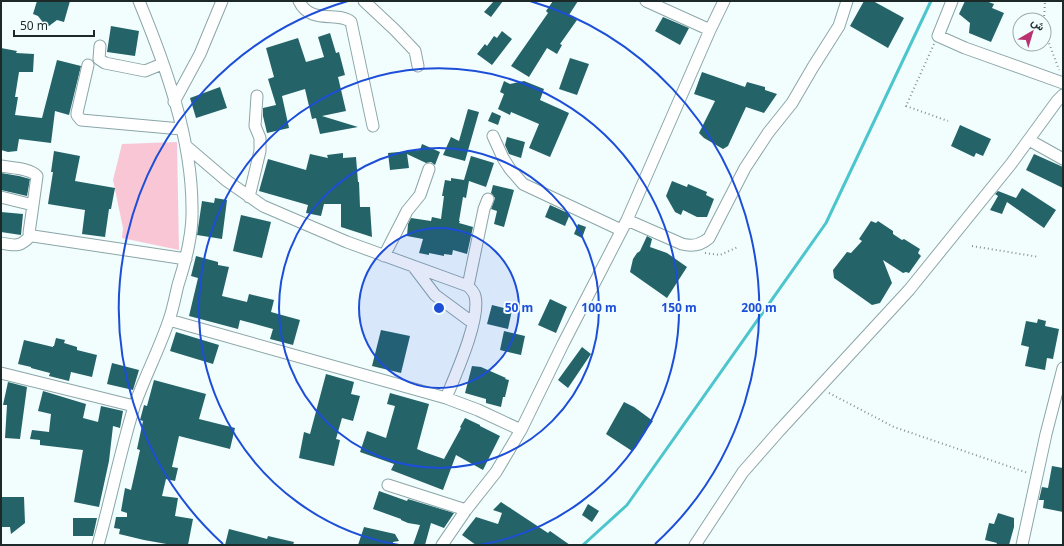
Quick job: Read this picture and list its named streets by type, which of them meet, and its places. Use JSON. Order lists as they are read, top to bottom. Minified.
{"scale_bar":"50 m","north":"top right","rings":["50 m","100 m","150 m","200 m"]}
